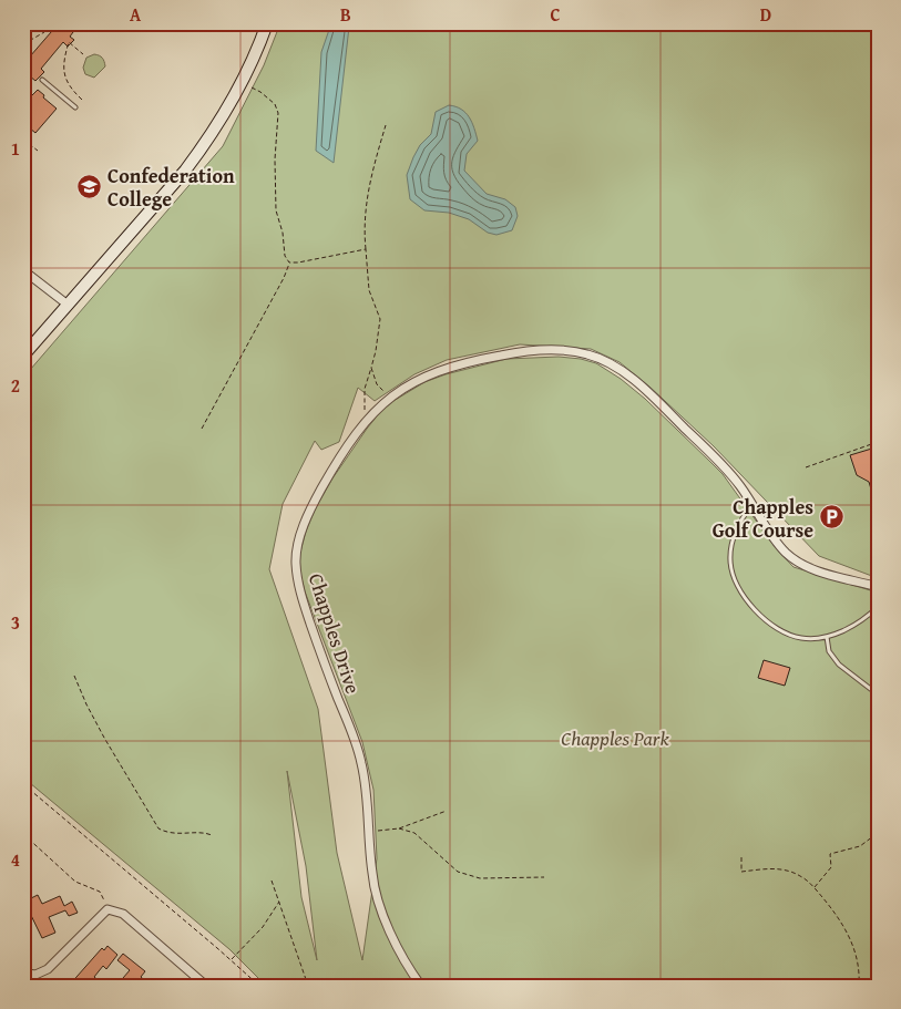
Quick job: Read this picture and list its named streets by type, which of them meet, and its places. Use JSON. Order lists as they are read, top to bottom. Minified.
{"streets":{"street":["Chapples Drive"]},"parks":["Chapples Park"],"places":{"school or university":["Confederation College"],"parking":["Chapples Golf Course"]},"grid":{"columns":["A","B","C","D"],"rows":["1","2","3","4"]}}
